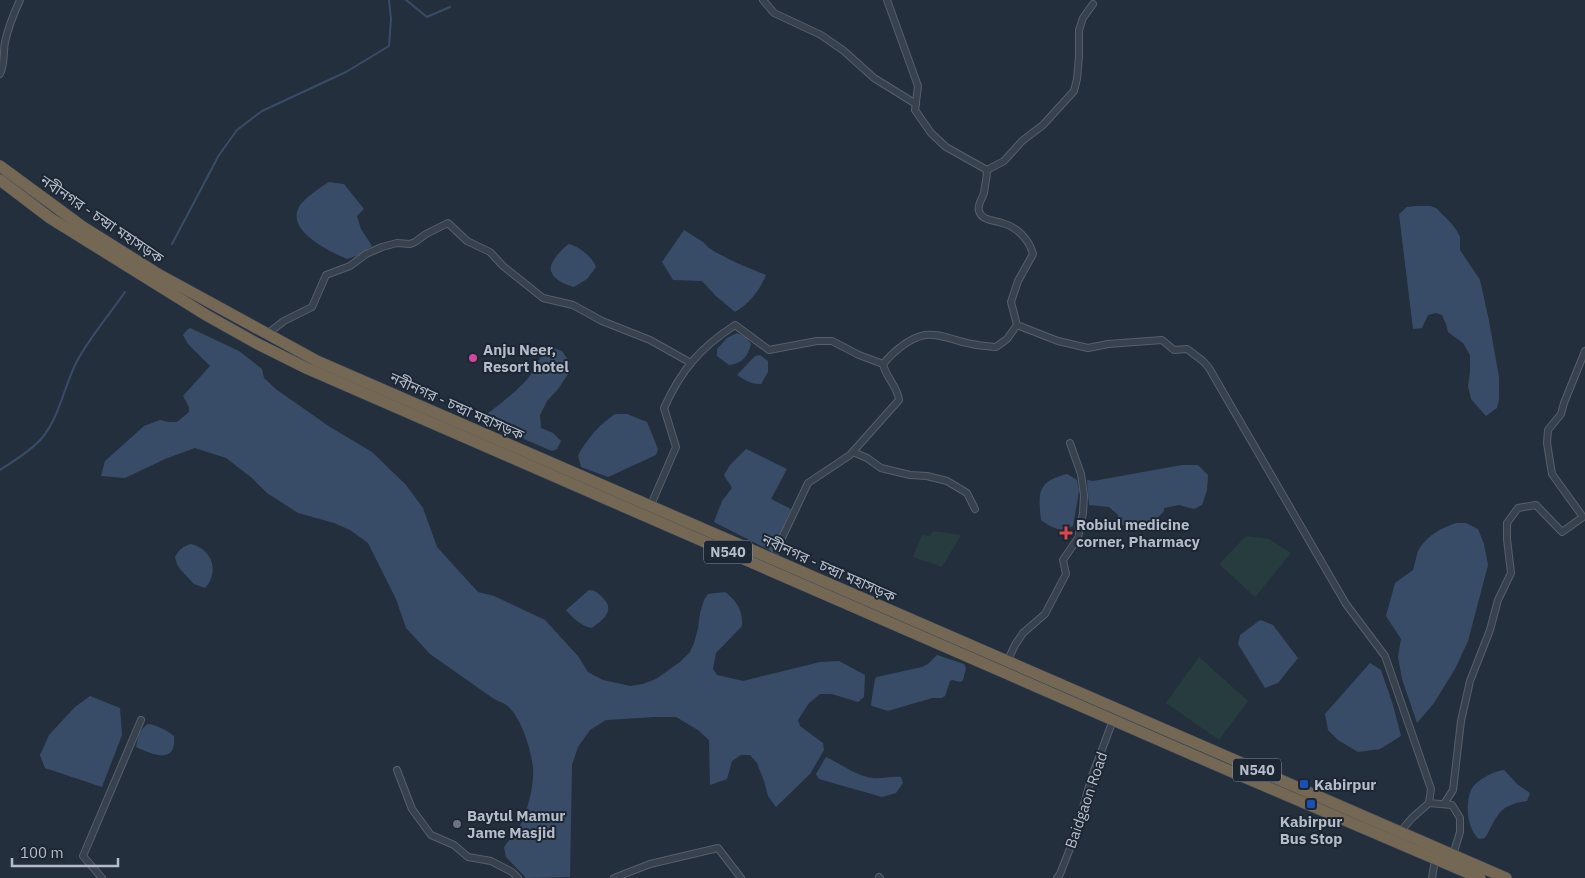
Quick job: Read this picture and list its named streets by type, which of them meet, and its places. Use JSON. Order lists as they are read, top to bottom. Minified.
{"streets":{"highway":["নবীনগর - চন্দ্রা মহাসড়ক","N540"],"street":["Baidgaon Road"]},"crossings":[["নবীনগর - চন্দ্রা মহাসড়ক","Baidgaon Road"]],"places":{"other":["Anju Neer, Resort hotel","Baytul Mamur Jame Masjid"],"health":["Robiul medicine corner, Pharmacy"],"transit":["Kabirpur","Kabirpur Bus Stop"]},"scale_bar":"100 m"}
